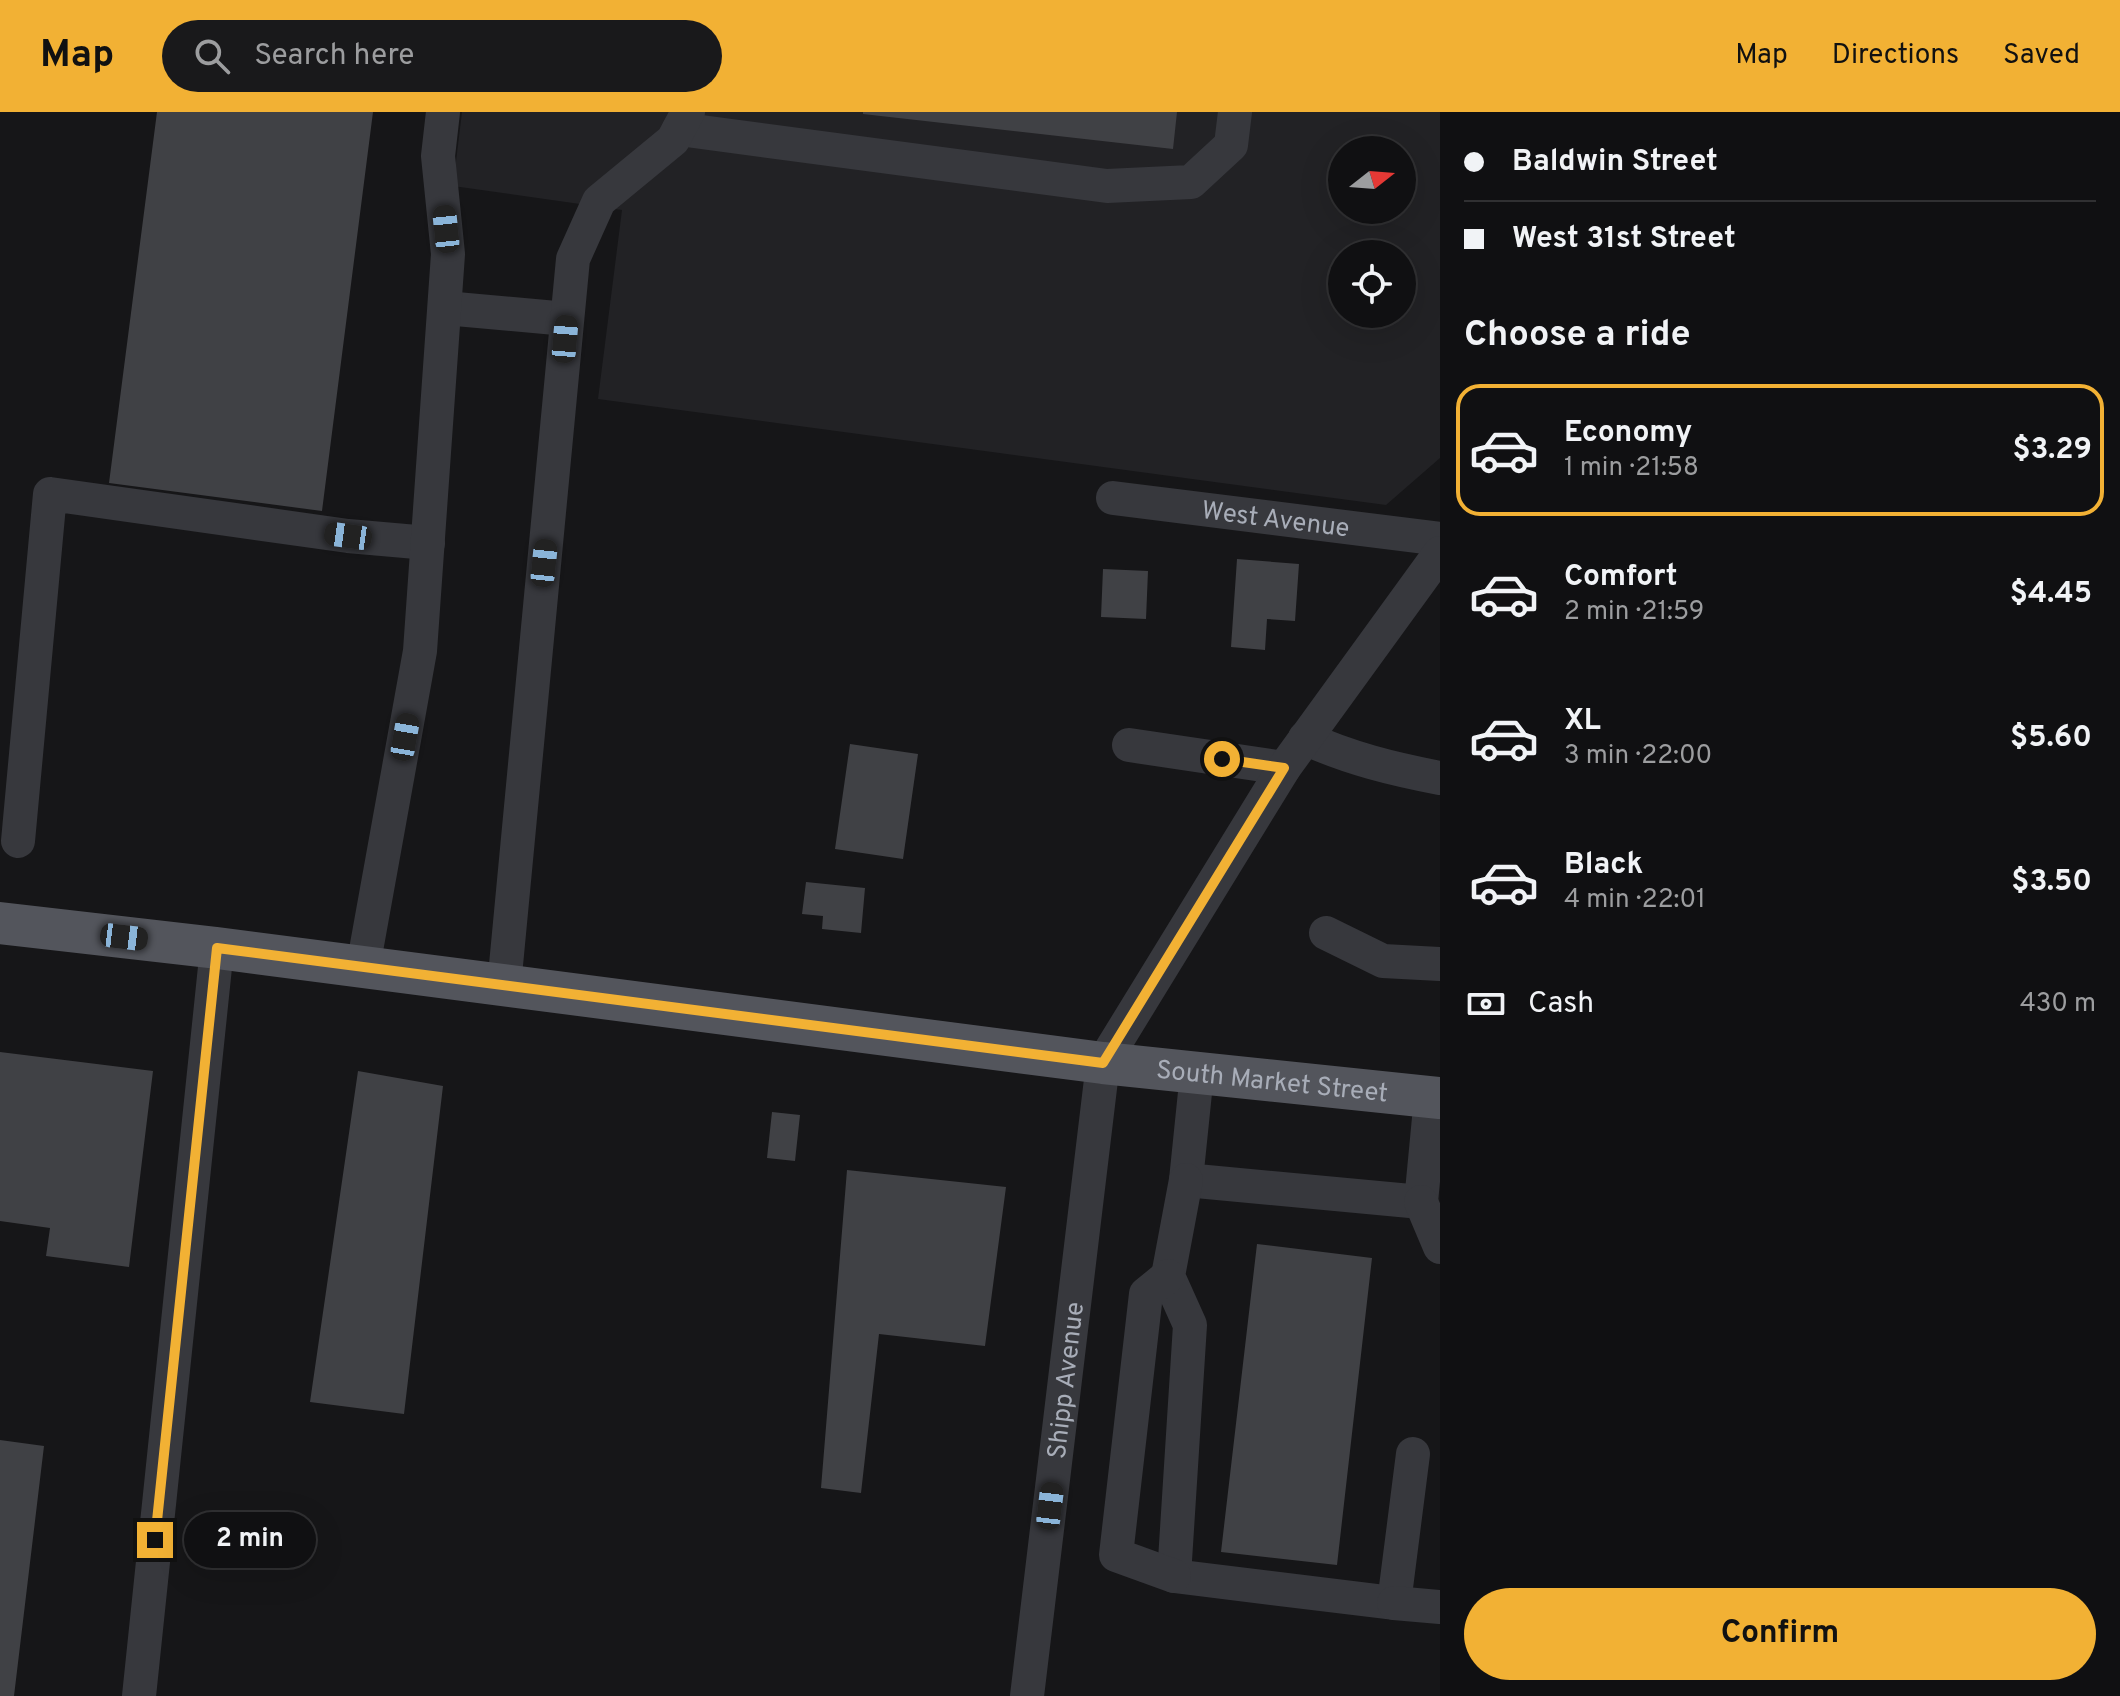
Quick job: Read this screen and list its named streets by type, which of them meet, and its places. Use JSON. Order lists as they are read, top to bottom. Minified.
{"streets":{"main road":["South Market Street"],"street":["West Avenue","Shipp Avenue"]},"crossings":[["South Market Street","Shipp Avenue"]],"north":"right","page":{"header":"Map","search":"Search here","nav":["Map","Directions","Saved"],"banner":["Baldwin Street","West 31st Street"],"heading":"Choose a ride","list":[{"name":"Economy","note":"1 min · 21:58","value":"$3.29"},{"name":"Comfort","note":"2 min · 21:59","value":"$4.45"},{"name":"XL","note":"3 min · 22:00","value":"$5.60"},{"name":"Black","note":"4 min · 22:01","value":"$3.50"}],"pay":["Cash","430 m"],"bubble":"2 min","buttons":"Confirm"}}
